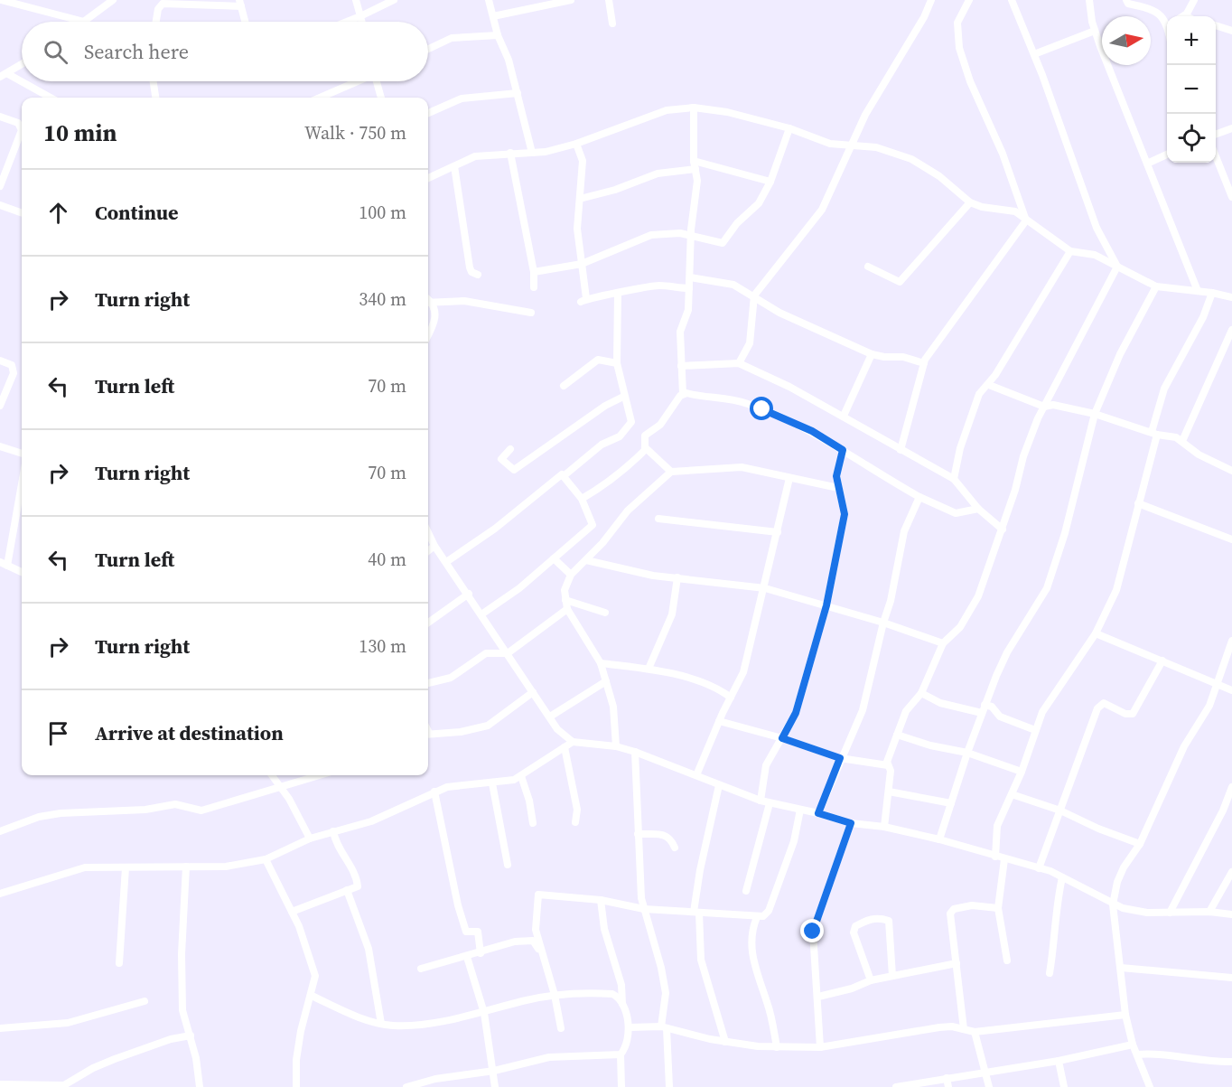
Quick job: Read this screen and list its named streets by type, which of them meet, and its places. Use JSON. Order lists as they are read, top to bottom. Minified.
{"north":"right","page":{"map_buttons":["+","−"],"search":"Search here","heading":["10 min","Walk · 750 m"],"list":[["Continue","100 m"],["Turn right","340 m"],["Turn left","70 m"],["Turn right","70 m"],["Turn left","40 m"],["Turn right","130 m"],"Arrive at destination"]}}
